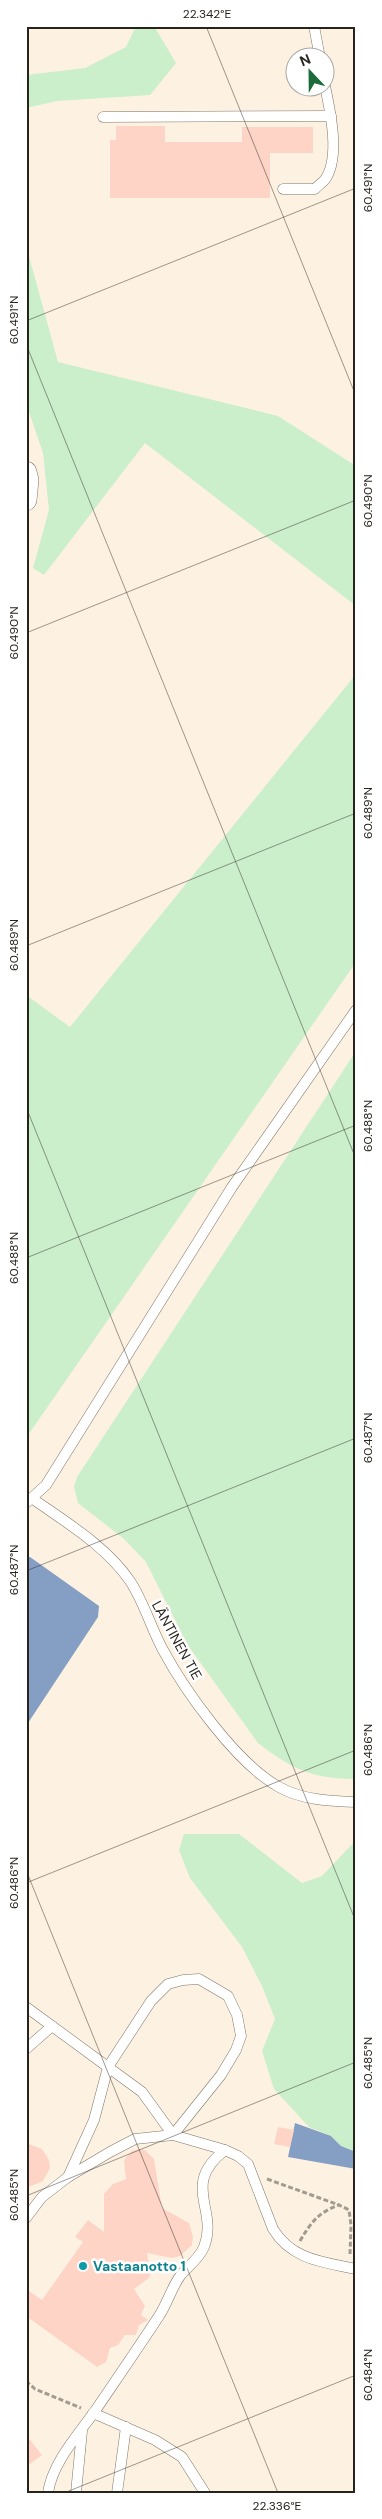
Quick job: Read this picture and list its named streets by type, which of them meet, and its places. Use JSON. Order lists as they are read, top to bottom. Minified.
{"streets":{"lane":["LÄNTINEN TIE"]},"places":["Vastaanotto 1"],"north":"top","coordinates":["22.342°E","60.491°N","60.490°N","60.489°N","60.488°N","60.487°N","60.486°N","60.485°N","60.484°N","22.336°E"]}
